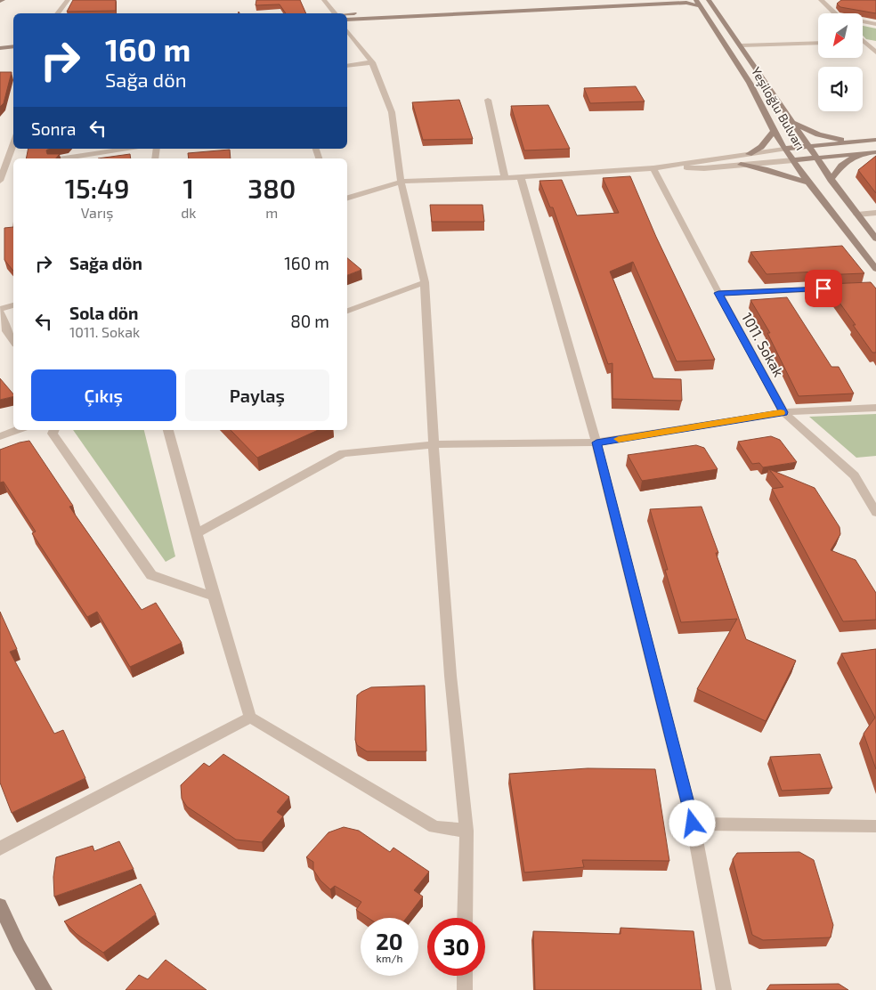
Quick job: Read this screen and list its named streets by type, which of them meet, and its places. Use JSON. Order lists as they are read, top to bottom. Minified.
{"streets":{"main road":["Yeşiloğlu Bulvarı"],"street":["1011. Sokak"]},"north":"bottom left","page":{"turn":["160 m","Sağa dön"],"then":"Sonra","eta":["15:49","Varış","1","dk","380","m"],"list":[{"name":"Sağa dön","value":"160 m"},{"name":"Sola dön","note":"1011. Sokak","value":"80 m"}],"buttons":["Çıkış","Paylaş"],"speed":"20 km/h","limit":"30"}}
